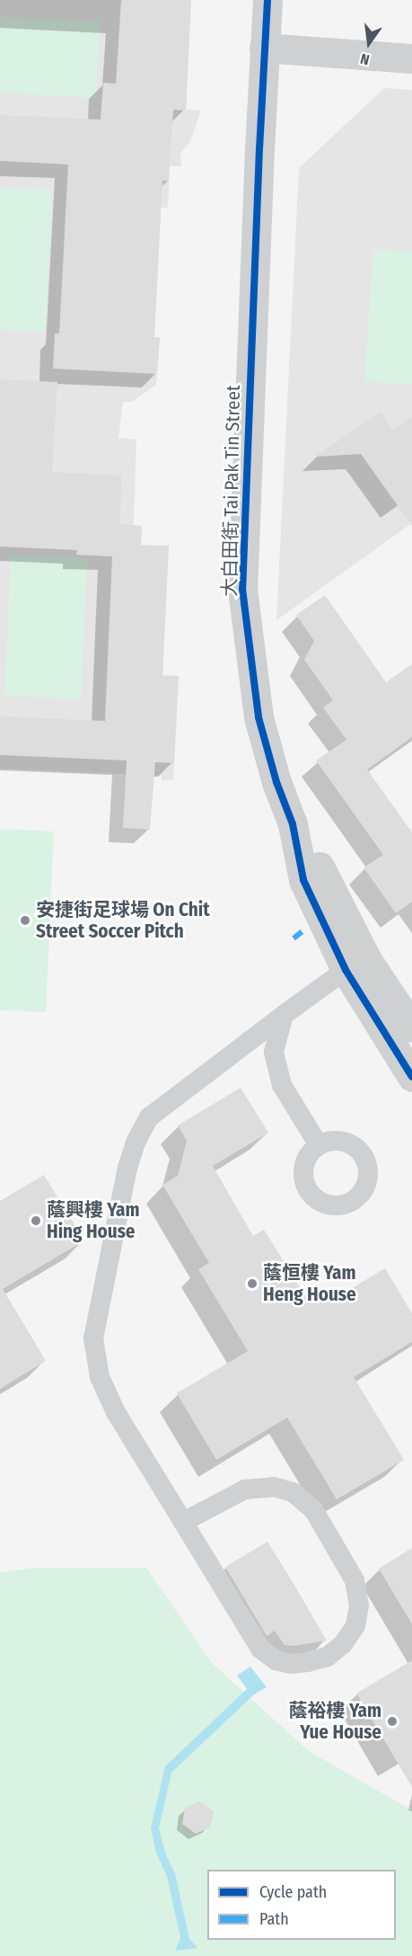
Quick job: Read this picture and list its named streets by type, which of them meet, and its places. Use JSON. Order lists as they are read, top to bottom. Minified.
{"streets":{"street":["大白田街 Tai Pak Tin Street"]},"places":["安捷街足球場 On Chit Street Soccer Pitch","蔭興樓 Yam Hing House","蔭恒樓 Yam Heng House","蔭裕樓 Yam Yue House"],"legend":["Cycle path","Path"],"north":"bottom"}
